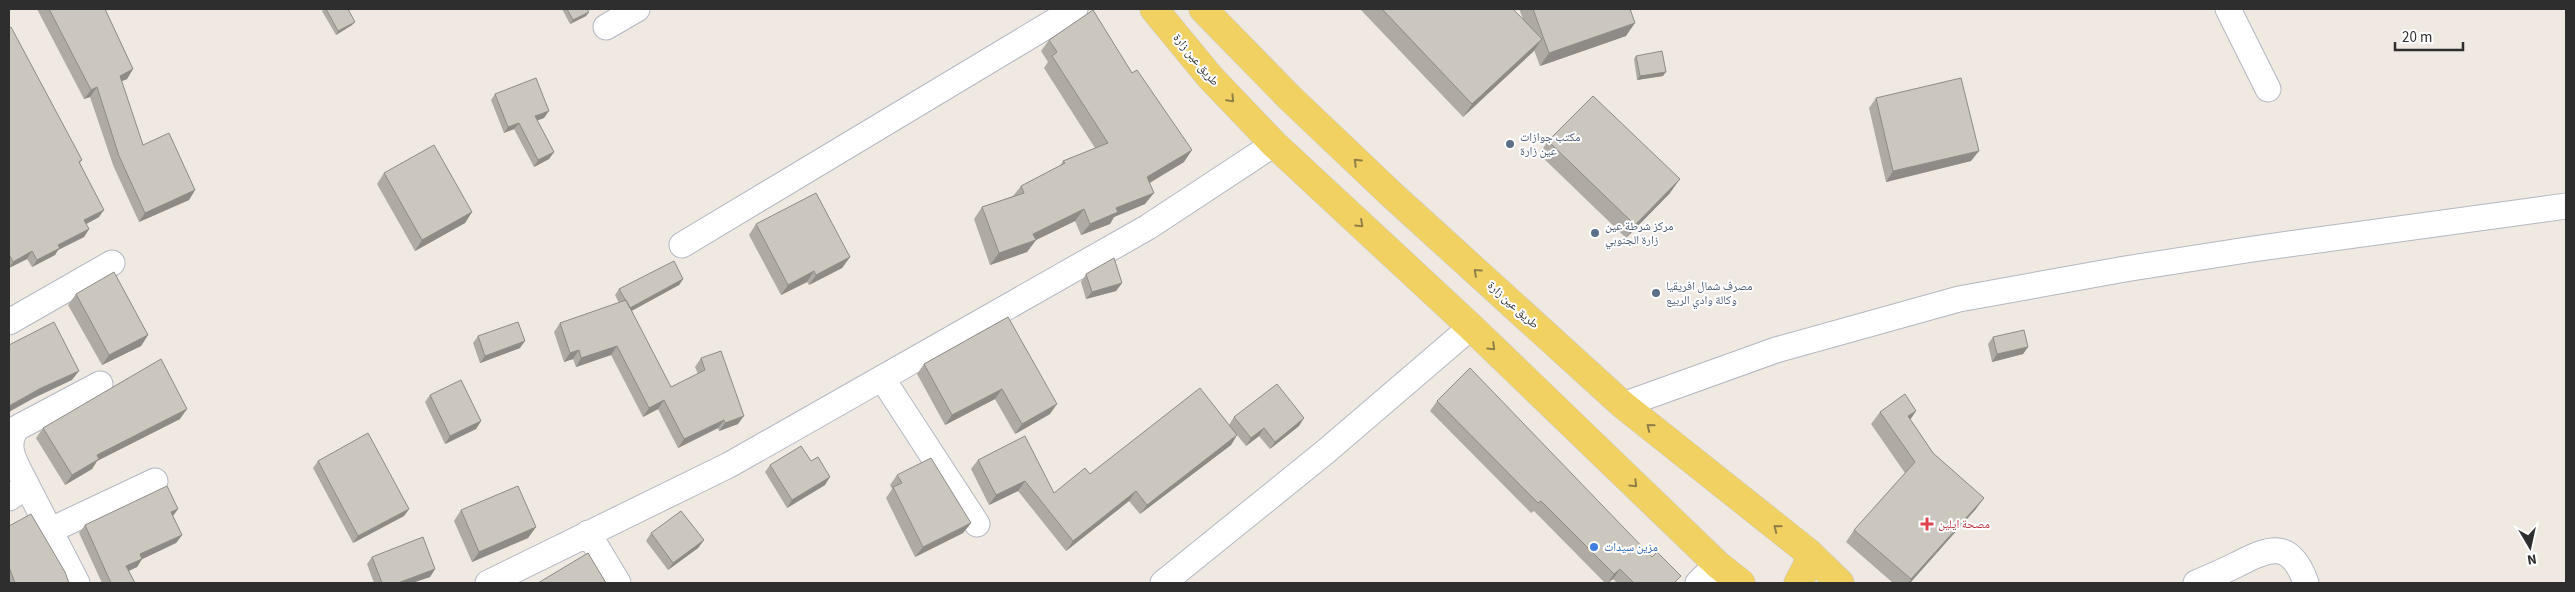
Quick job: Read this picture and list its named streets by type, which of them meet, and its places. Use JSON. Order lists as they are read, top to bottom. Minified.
{"streets":{"main road":["طريق عين زارة"]},"places":{"other":["مكتب جوازات عين زارة","مركز شرطة عين زارة الجنوبي","مصرف شمال افريقيا وكالة وادي الربيع","مزين سيدات"],"health":["مصحة ايلين"]},"scale_bar":"20 m","north":"bottom"}
